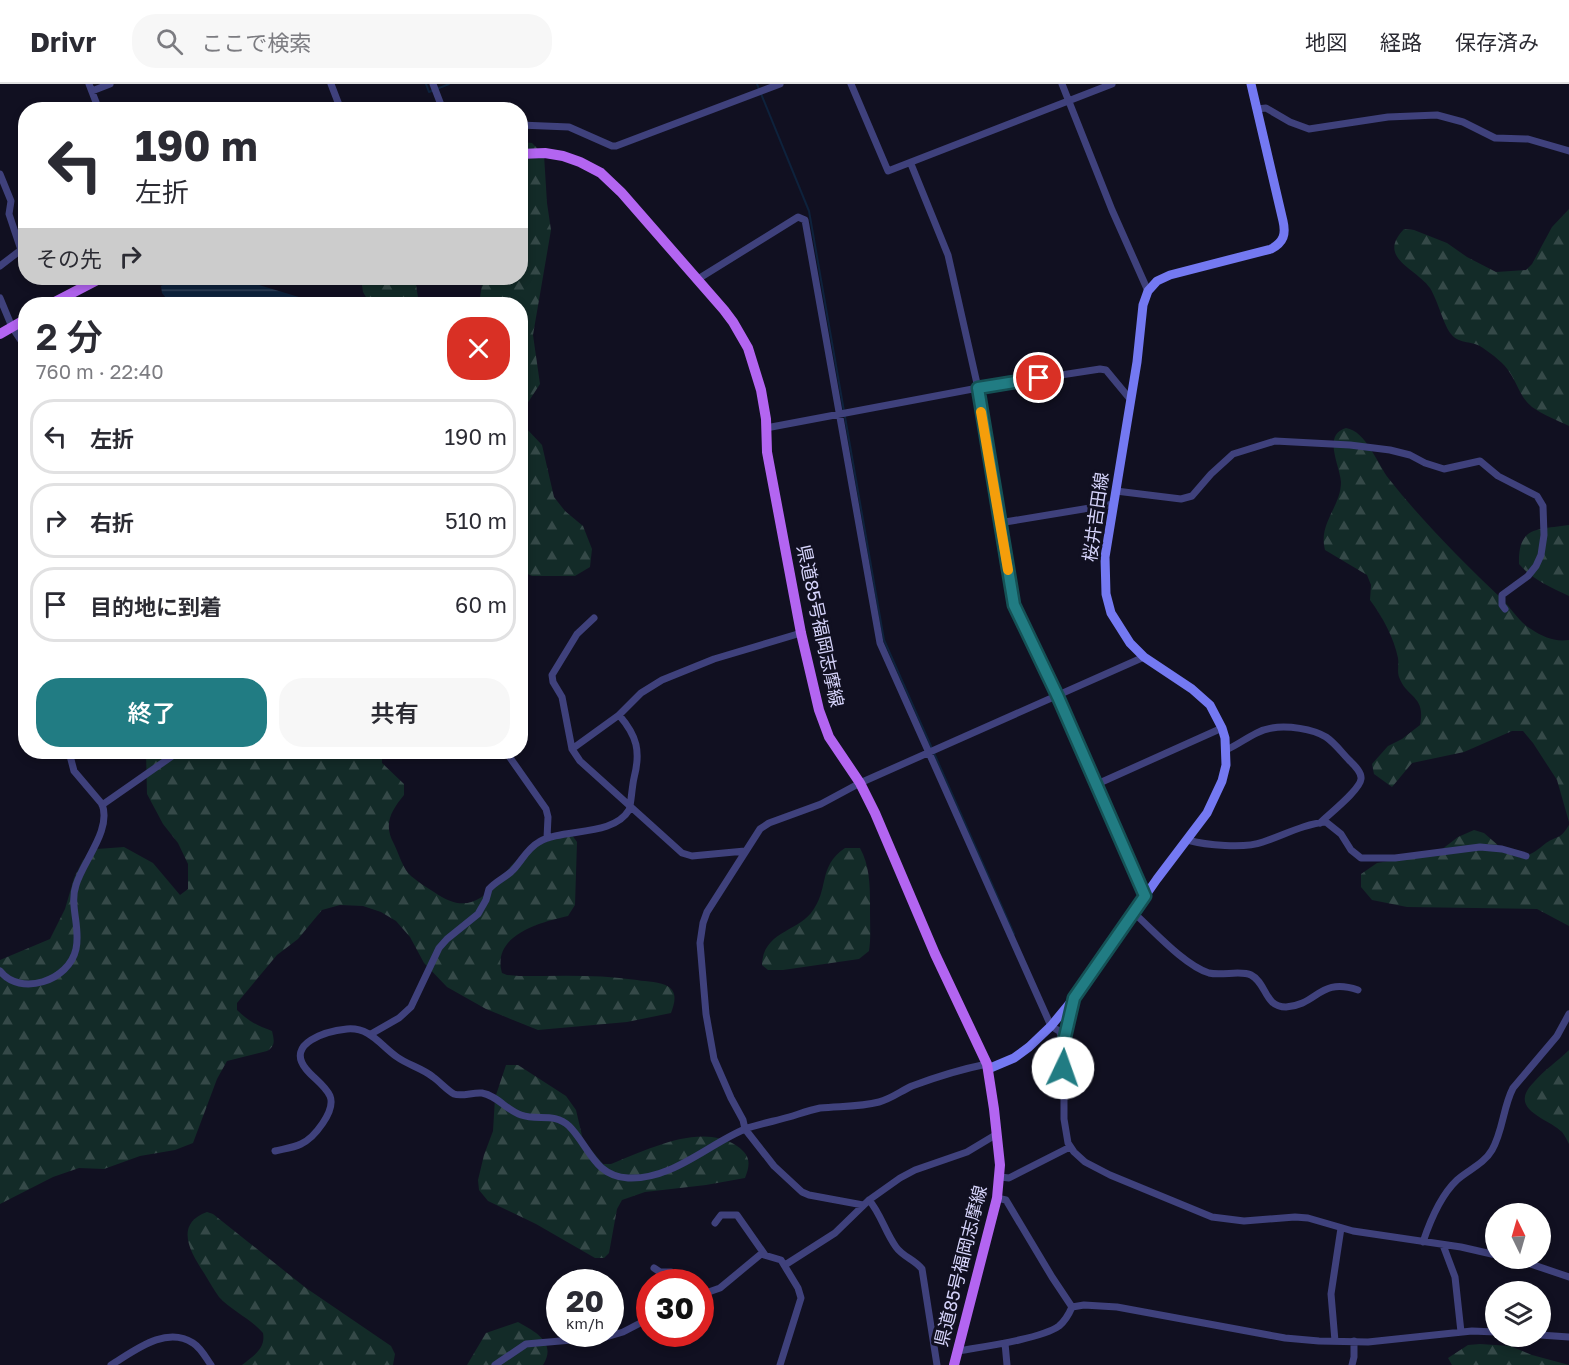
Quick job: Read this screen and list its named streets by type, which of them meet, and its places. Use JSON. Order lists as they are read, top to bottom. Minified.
{"streets":{"main road":["桜井吉田線","県道85号福岡志摩線"]},"crossings":[["桜井吉田線","県道85号福岡志摩線"]],"north":"top","page":{"header":"Drivr","search":"ここで検索","nav":["地図","経路","保存済み"],"turn":["190 m","左折"],"then":"その先","heading":["2 分","760 m · 22:40"],"list":[{"name":"左折","value":"190 m"},{"name":"右折","value":"510 m"},{"name":"目的地に到着","value":"60 m"}],"buttons":["終了","共有"],"speed":"20 km/h","limit":"30"}}
